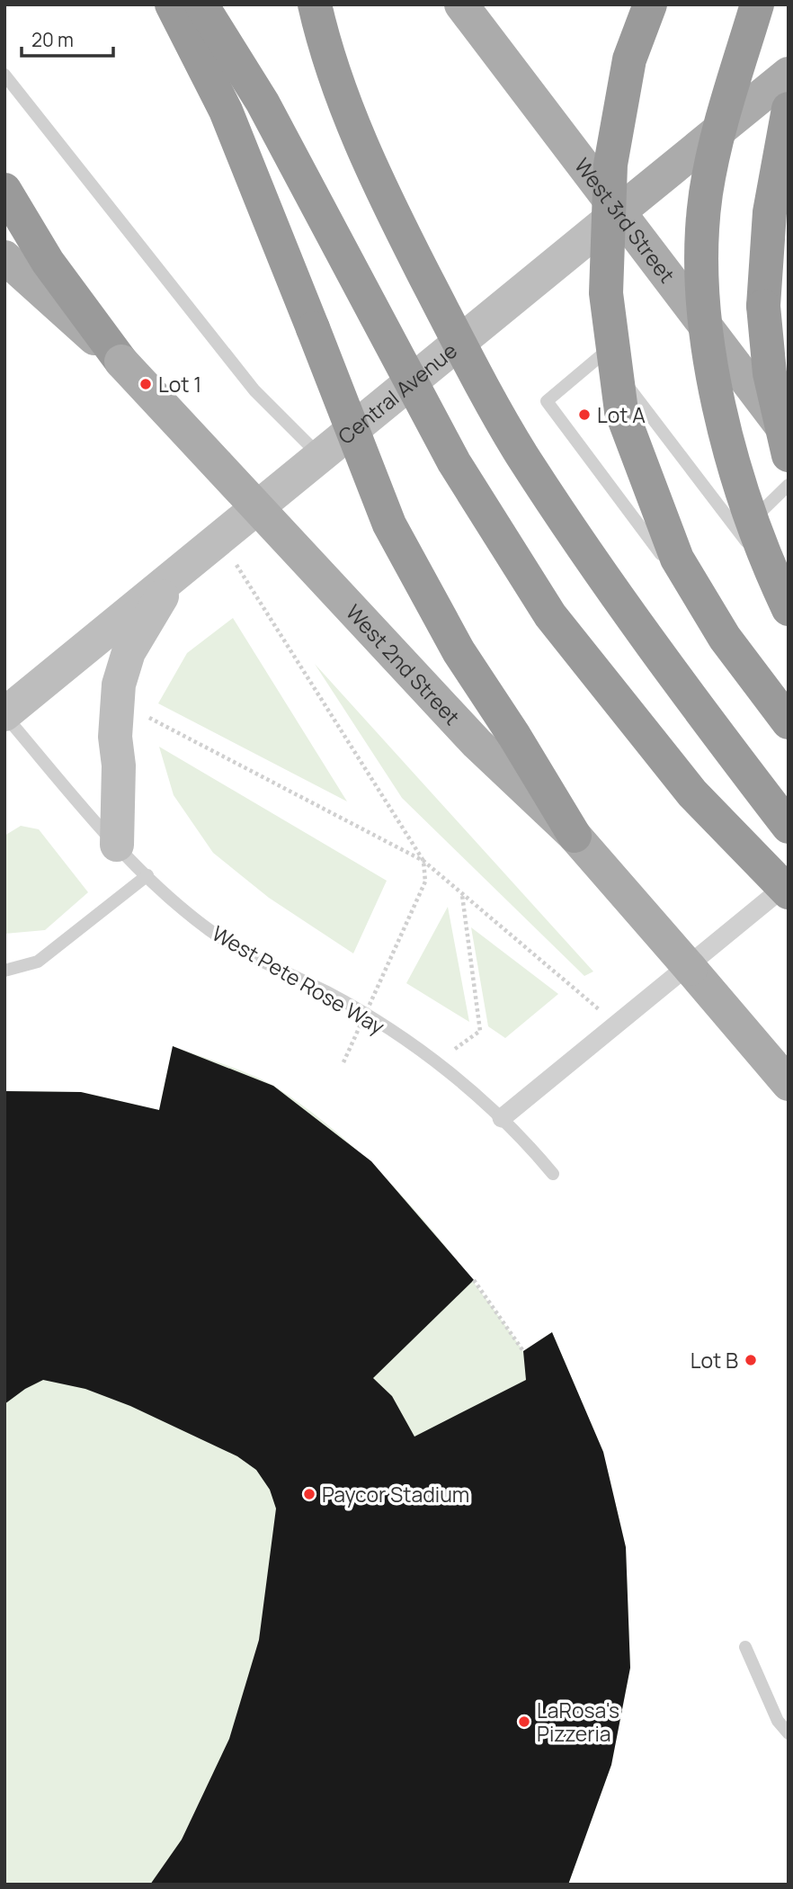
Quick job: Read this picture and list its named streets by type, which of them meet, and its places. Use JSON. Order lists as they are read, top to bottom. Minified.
{"streets":{"main road":["West 3rd Street","Central Avenue","West 2nd Street"],"lane":["West Pete Rose Way"]},"crossings":[["West 3rd Street","Central Avenue"],["Central Avenue","West Pete Rose Way"]],"places":["Lot 1","Lot A","Lot B","Paycor Stadium","LaRosa's Pizzeria"],"scale_bar":"20 m"}
